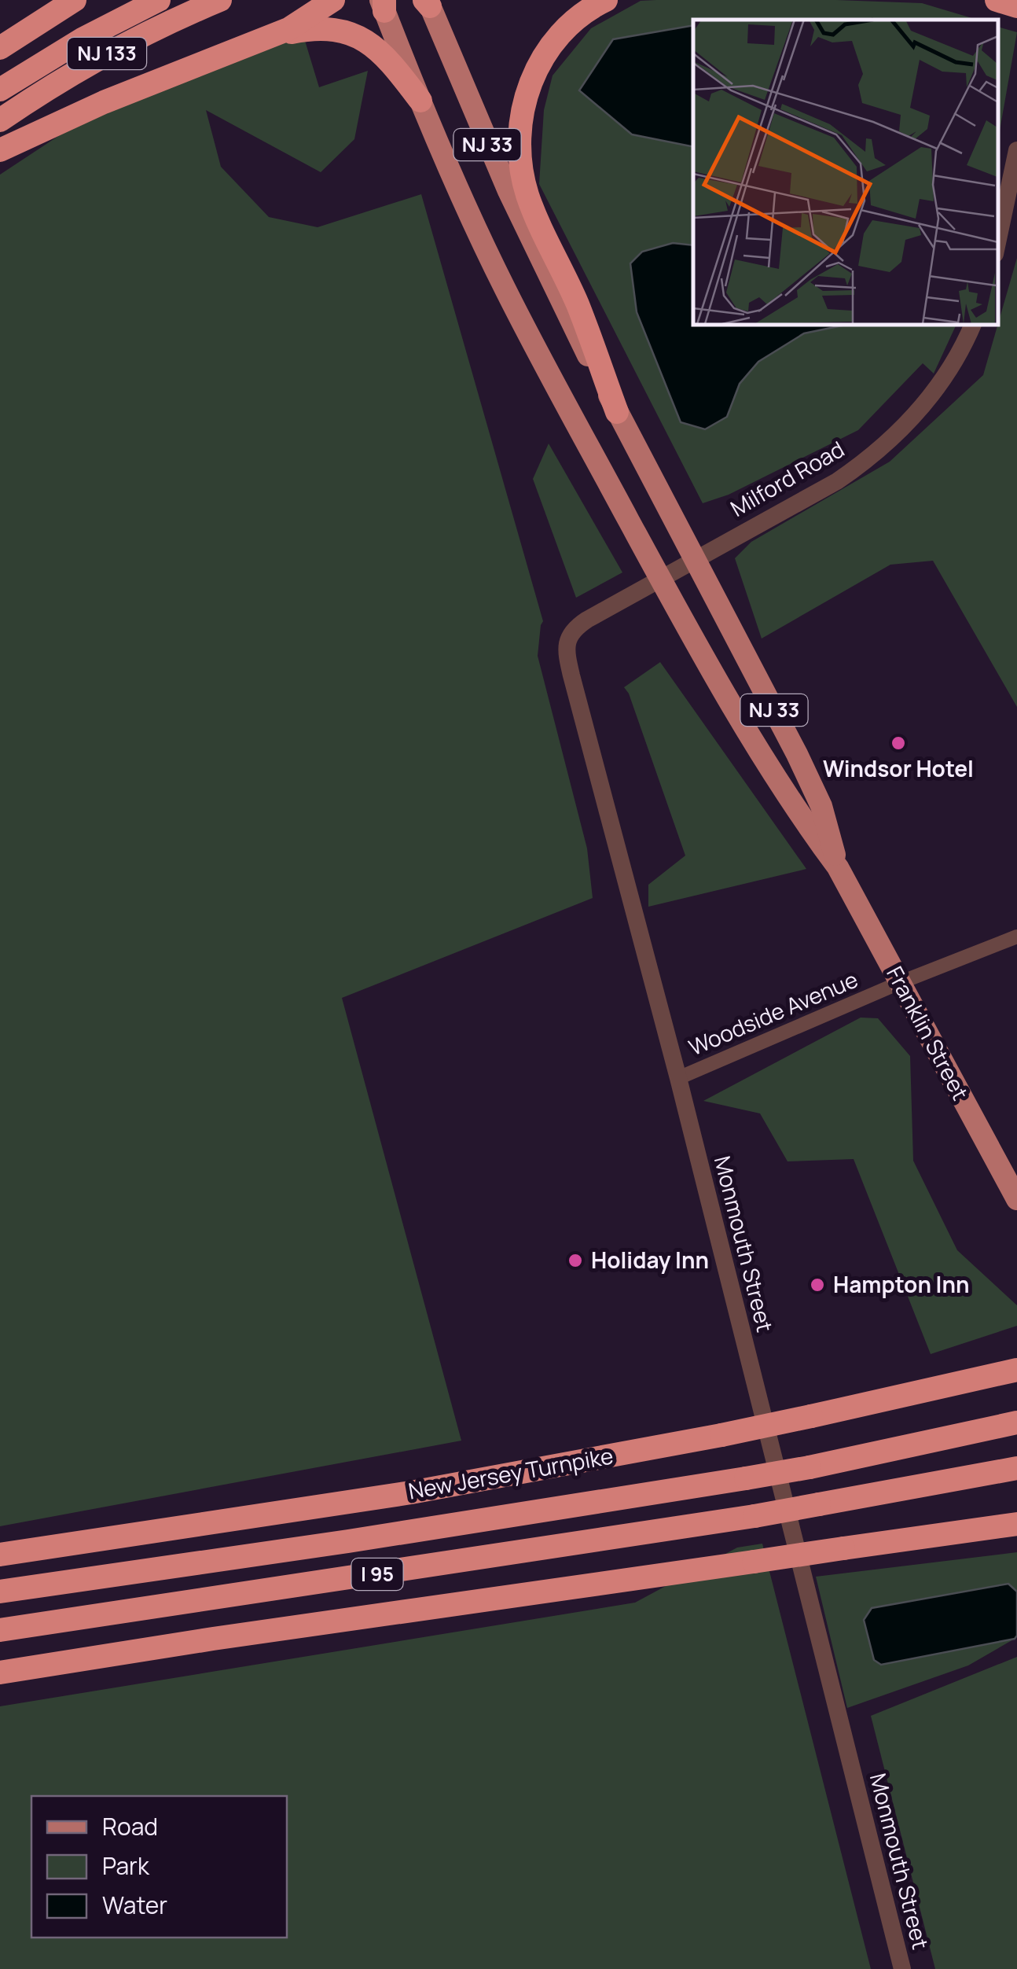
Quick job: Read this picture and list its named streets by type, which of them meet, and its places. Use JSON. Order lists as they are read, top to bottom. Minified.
{"streets":{"highway":["NJ 133","New Jersey Turnpike","I 95"],"main road":["NJ 33","Franklin Street"],"street":["Milford Road","Woodside Avenue","Monmouth Street"]},"crossings":[["NJ 33","Milford Road"],["NJ 33","Franklin Street"],["NJ 33","Monmouth Street"],["Milford Road","Monmouth Street"],["Woodside Avenue","Franklin Street"],["Woodside Avenue","Monmouth Street"]],"places":["Windsor Hotel","Holiday Inn","Hampton Inn"],"legend":["Road","Park","Water"]}
